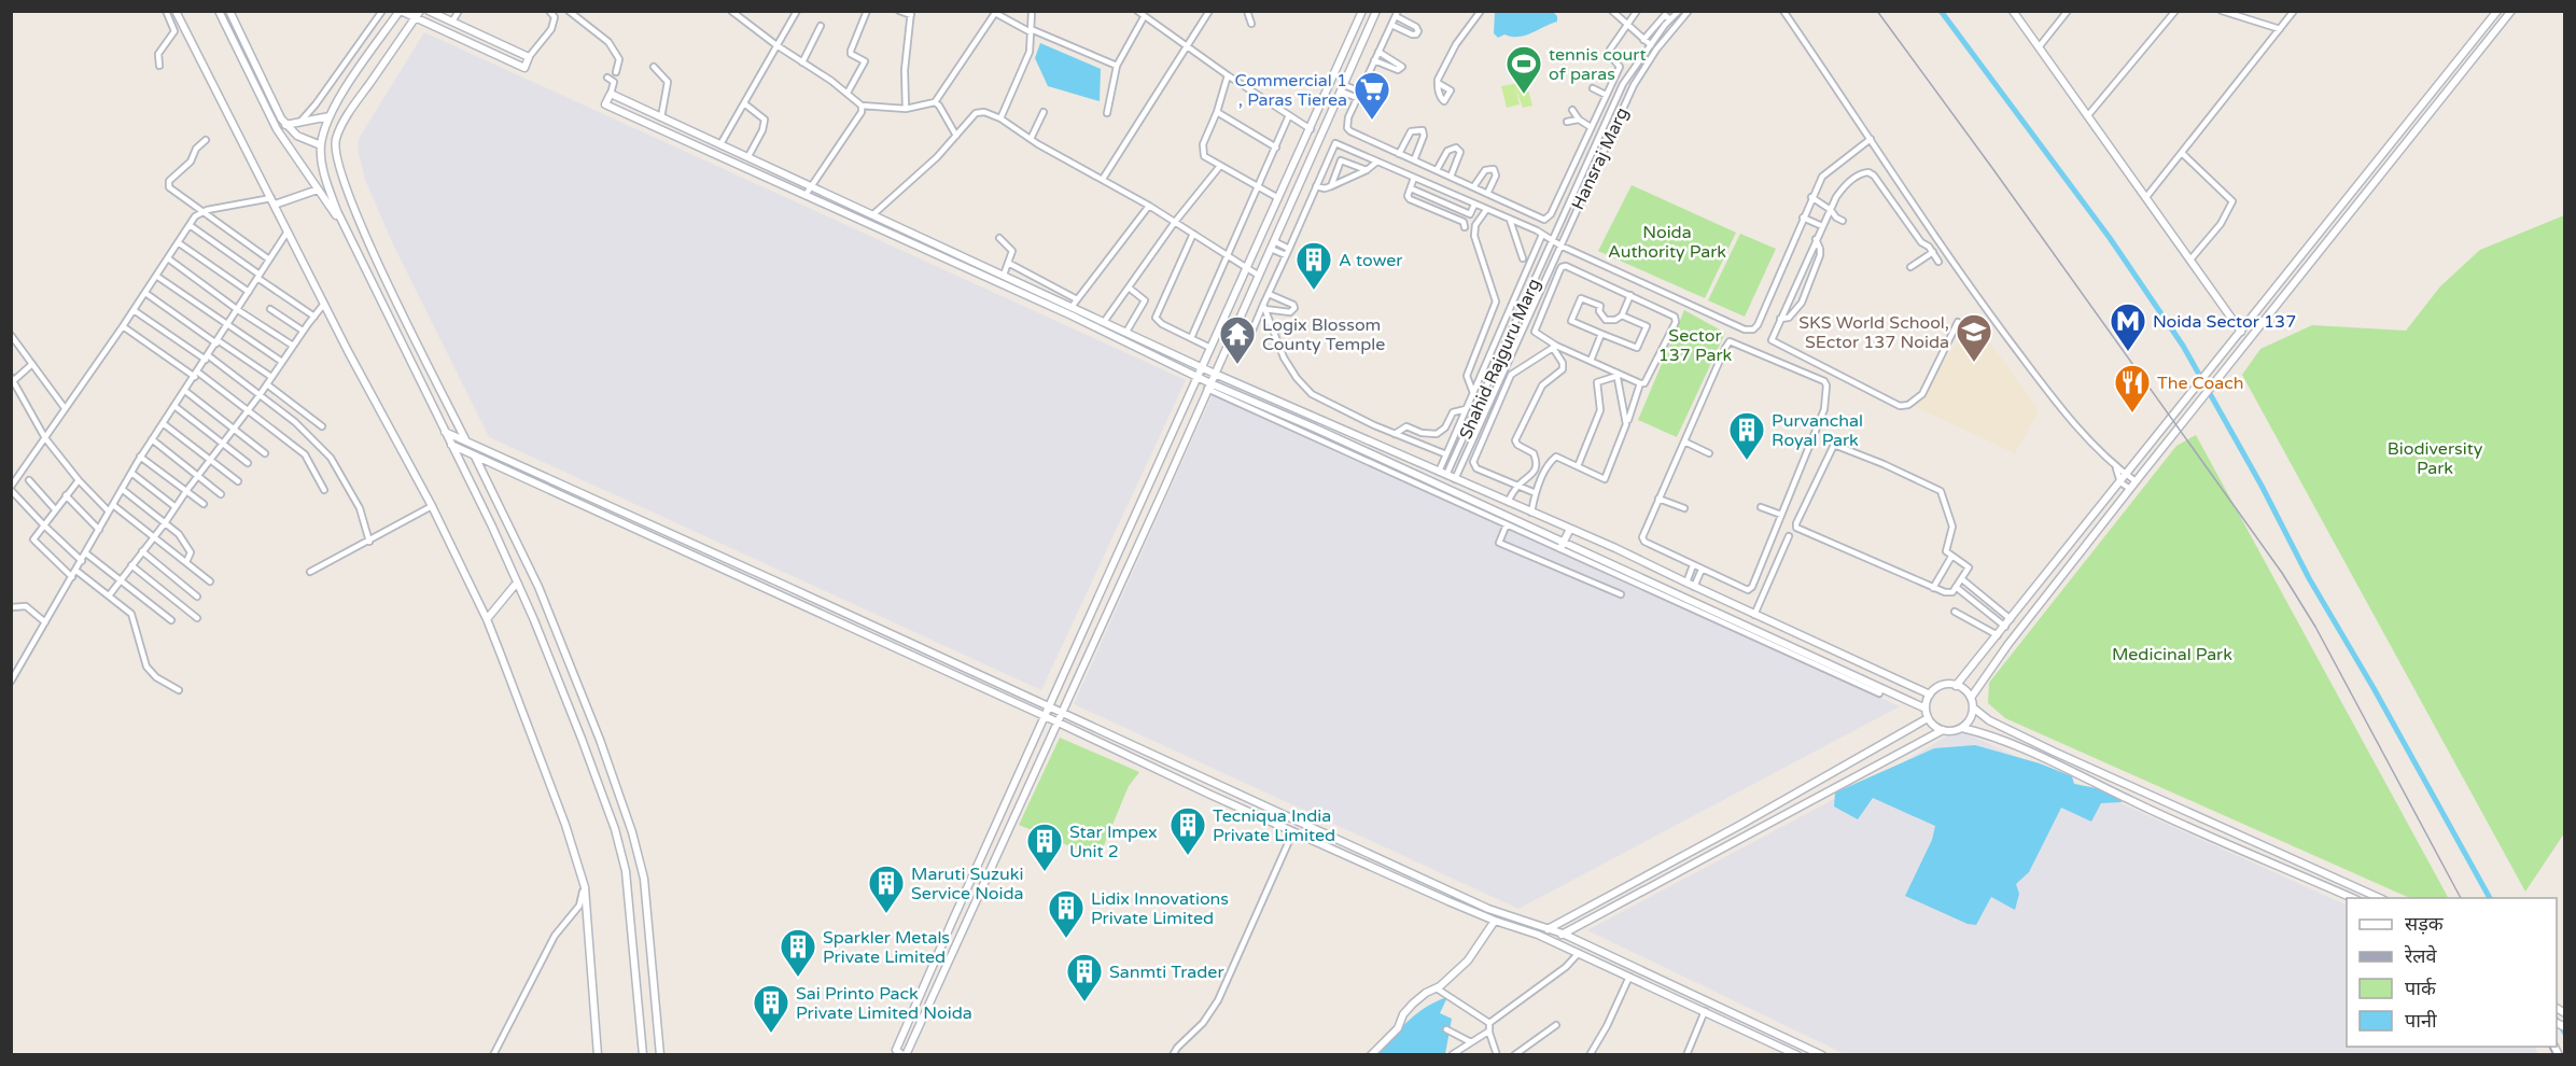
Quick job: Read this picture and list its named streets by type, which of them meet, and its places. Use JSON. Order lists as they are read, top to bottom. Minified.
{"streets":{"street":["Hansraj Marg","Shahid Rajguru Marg"]},"crossings":[["Hansraj Marg","Shahid Rajguru Marg"]],"parks":["Noida Authority Park","Sector 137 Park","Biodiversity Park","Medicinal Park"],"places":{"sports":["tennis court of paras"],"supermarket":["Commercial 1 , Paras Tierea"],"building":["A tower","Purvanchal Royal Park","Tecniqua India Private Limited","Star Impex Unit 2","Maruti Suzuki Service Noida","Lidix Innovations Private Limited","Sparkler Metals Private Limited","Sanmti Trader","Sai Printo Pack Private Limited Noida"],"metro station":["Noida Sector 137"],"school or university":["SKS World School, SEctor 137 Noida"],"temple":["Logix Blossom County Temple"],"restaurant":["The Coach"]},"legend":["सड़क","रेलवे","पार्क","पानी"]}
